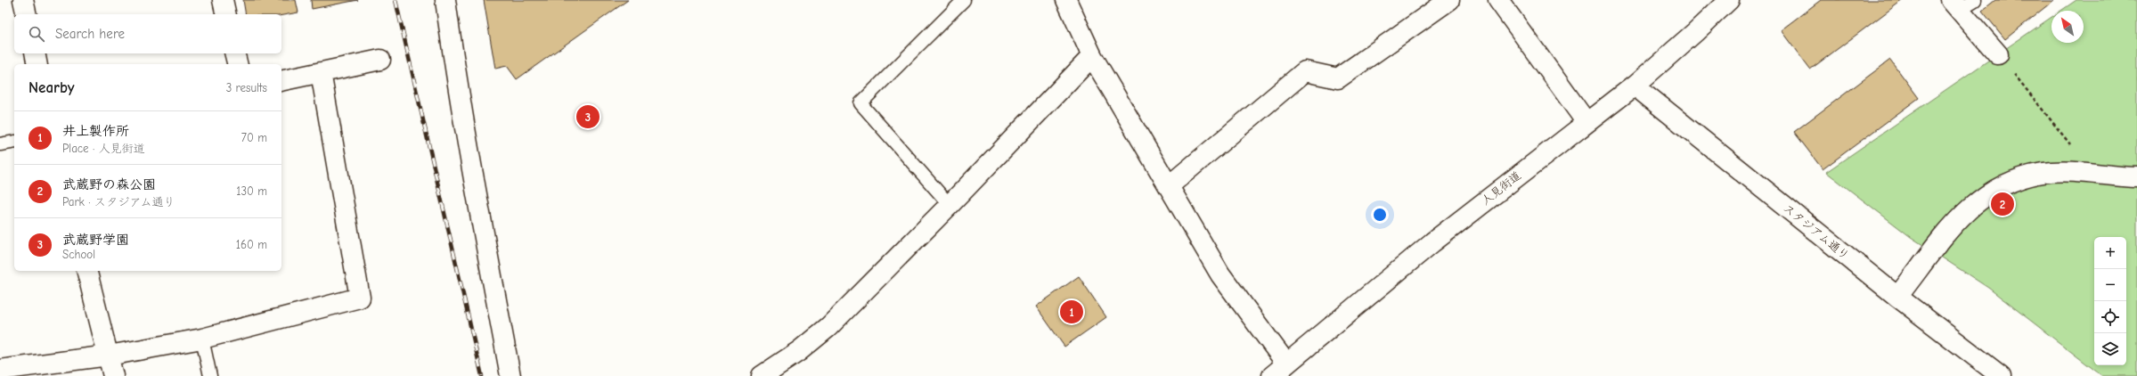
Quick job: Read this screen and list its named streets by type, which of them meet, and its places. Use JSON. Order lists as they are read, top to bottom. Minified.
{"streets":{"street":["人見街道","スタジアム通り"]},"crossings":[["人見街道","スタジアム通り"]],"north":"top left","page":{"search":"Search here","heading":["Nearby","3 results"],"pins":["3","2","1"],"list":[{"mark":"1","name":"井上製作所","note":"Place · 人見街道","value":"70 m"},{"mark":"2","name":"武蔵野の森公園","note":"Park · スタジアム通り","value":"130 m"},{"mark":"3","name":"武蔵野学園","note":"School","value":"160 m"}],"map_buttons":["+","−"]}}
